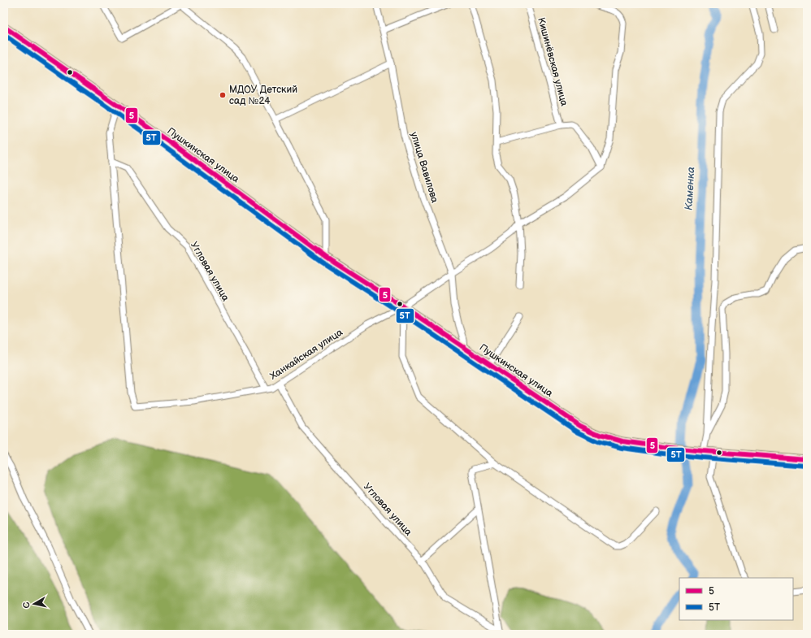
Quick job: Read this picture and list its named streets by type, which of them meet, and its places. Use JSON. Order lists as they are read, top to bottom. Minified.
{"streets":{"main road":["Пушкинская улица"],"street":["Кишинёвская улица","улица Вавилова","Угловая улица","Ханкайская улица"]},"crossings":[["Пушкинская улица","улица Вавилова"],["Пушкинская улица","Ханкайская улица"],["улица Вавилова","Ханкайская улица"],["Угловая улица","Ханкайская улица"]],"water":["Каменка"],"places":["МДОУ Детский сад №24"],"lines":["transit line 5","transit line 5Т"],"legend":["5","5Т"],"north":"left"}
